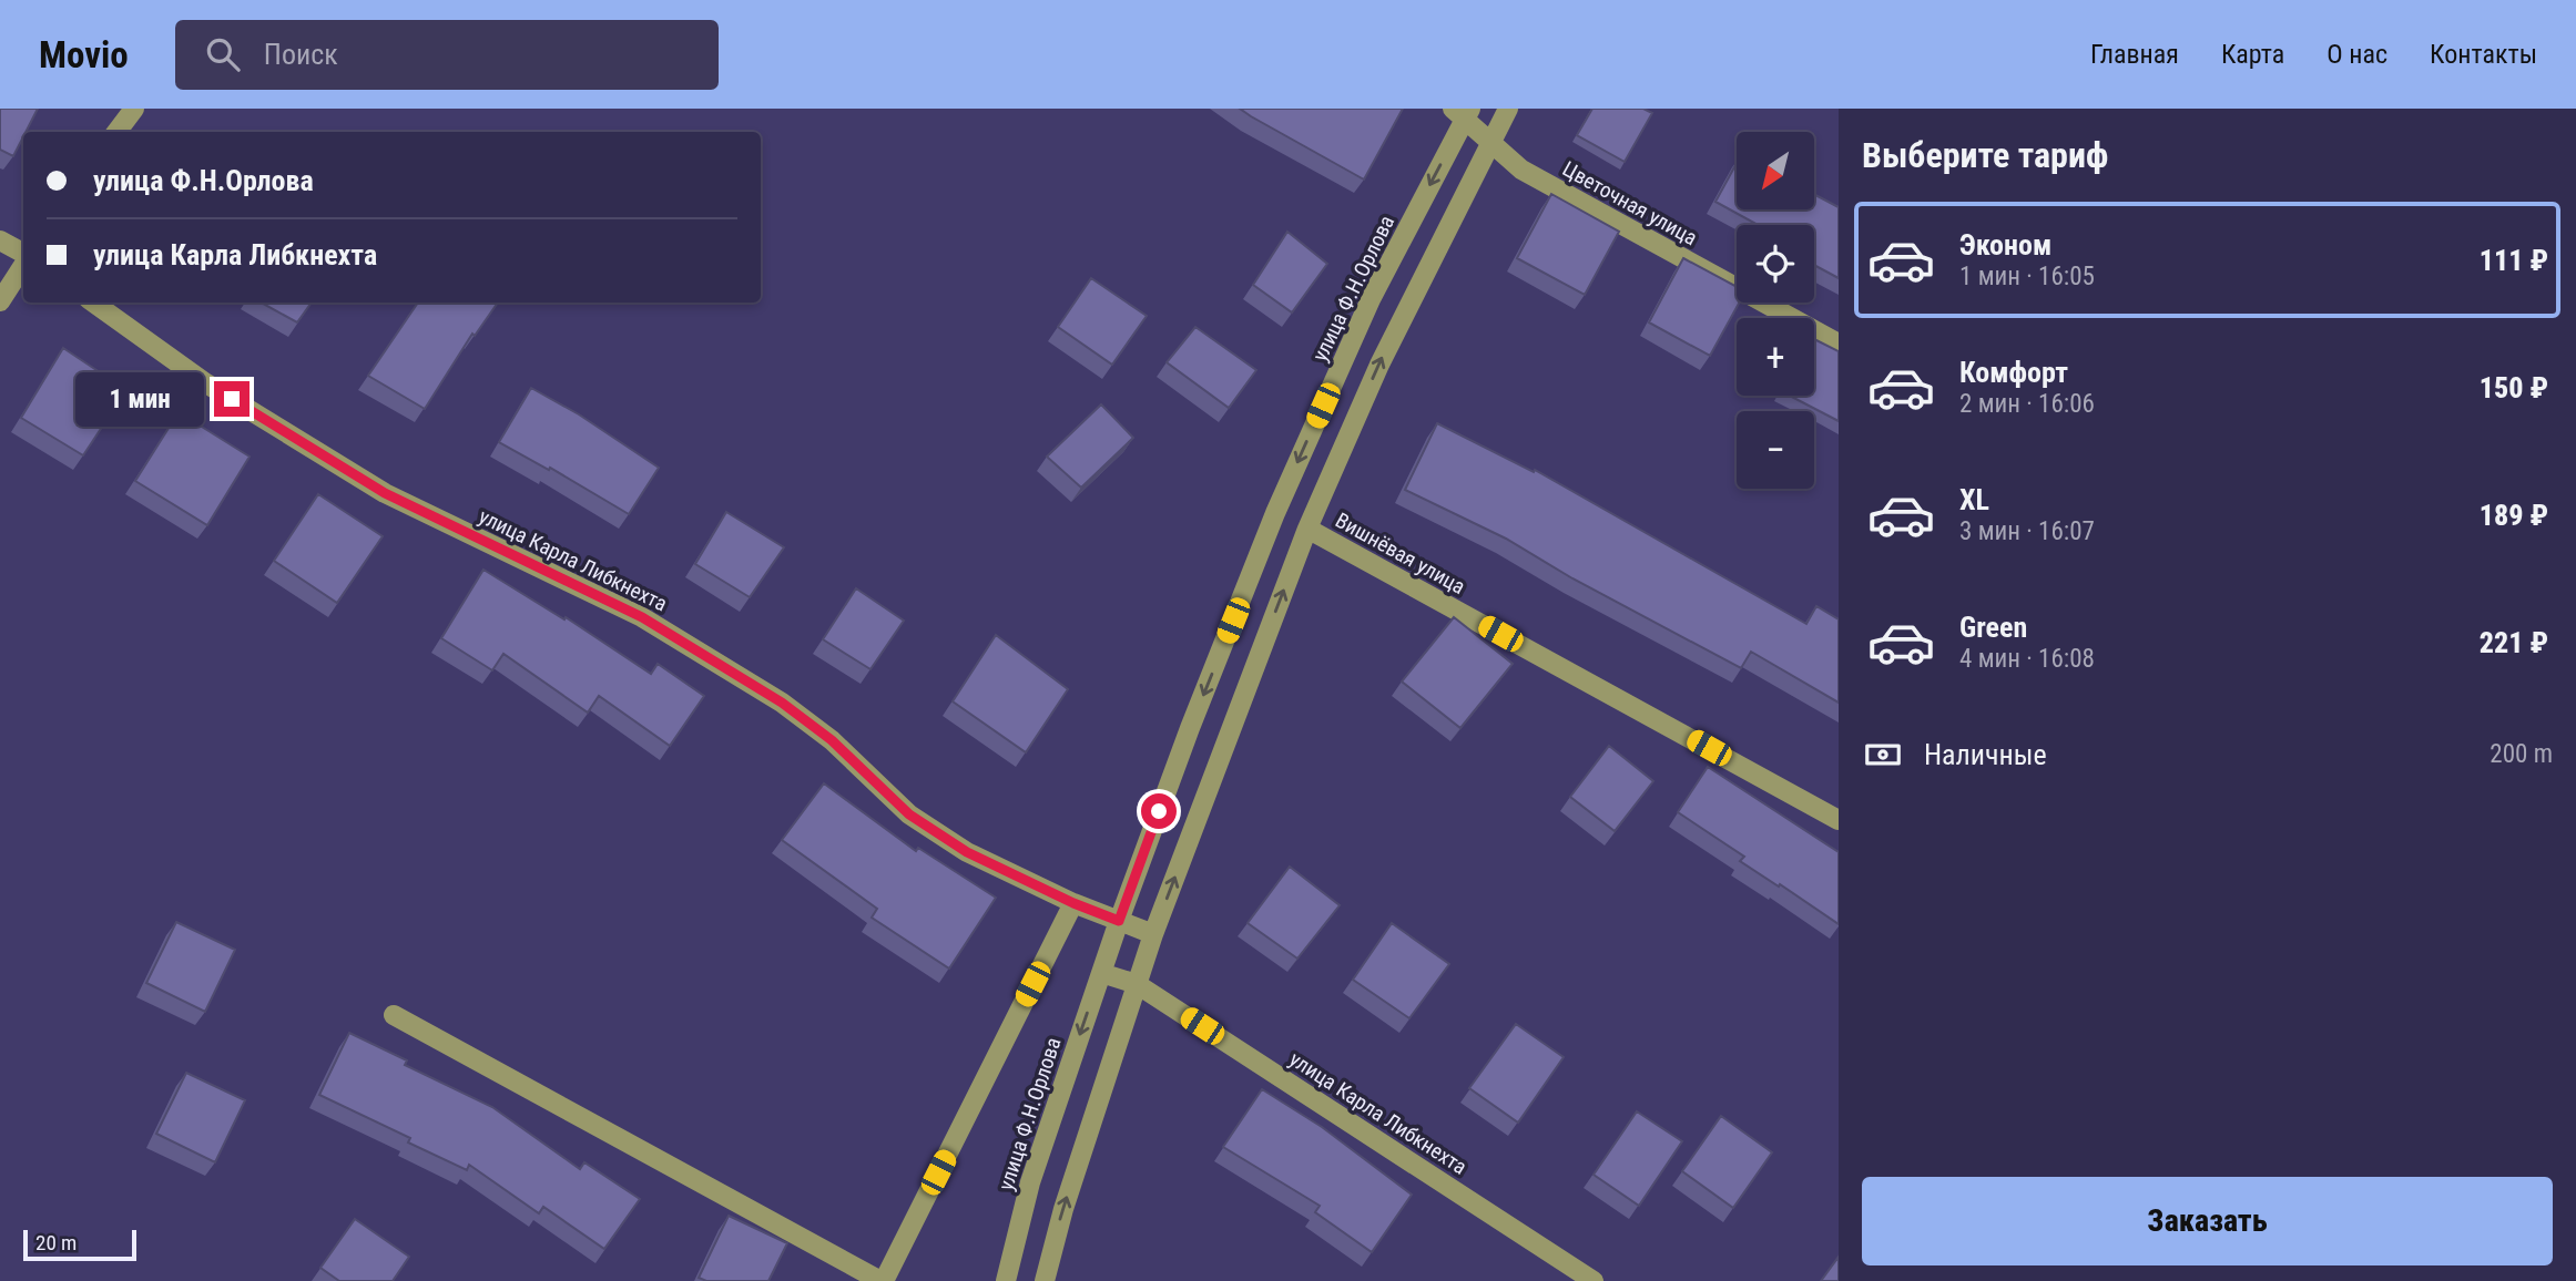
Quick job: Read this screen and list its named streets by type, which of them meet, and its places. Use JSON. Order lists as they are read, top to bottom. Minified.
{"streets":{"street":["Цветочная улица","улица Ф.Н.Орлова","Вишнёвая улица","улица Карла Либкнехта"]},"crossings":[["Цветочная улица","улица Ф.Н.Орлова"],["улица Ф.Н.Орлова","улица Карла Либкнехта"]],"scale_bar":"20 m","north":"bottom left","page":{"header":"Movio","search":"Поиск","nav":["Главная","Карта","О нас","Контакты"],"heading":"Выберите тариф","map_buttons":["+","−"],"banner":["улица Ф.Н.Орлова","улица Карла Либкнехта"],"list":[{"name":"Эконом","note":"1 мин · 16:05","value":"111 ₽"},{"name":"Комфорт","note":"2 мин · 16:06","value":"150 ₽"},{"name":"XL","note":"3 мин · 16:07","value":"189 ₽"},{"name":"Green","note":"4 мин · 16:08","value":"221 ₽"}],"bubble":"1 мин","pay":["Наличные","200 m"],"buttons":"Заказать","scale":"20 m"}}
